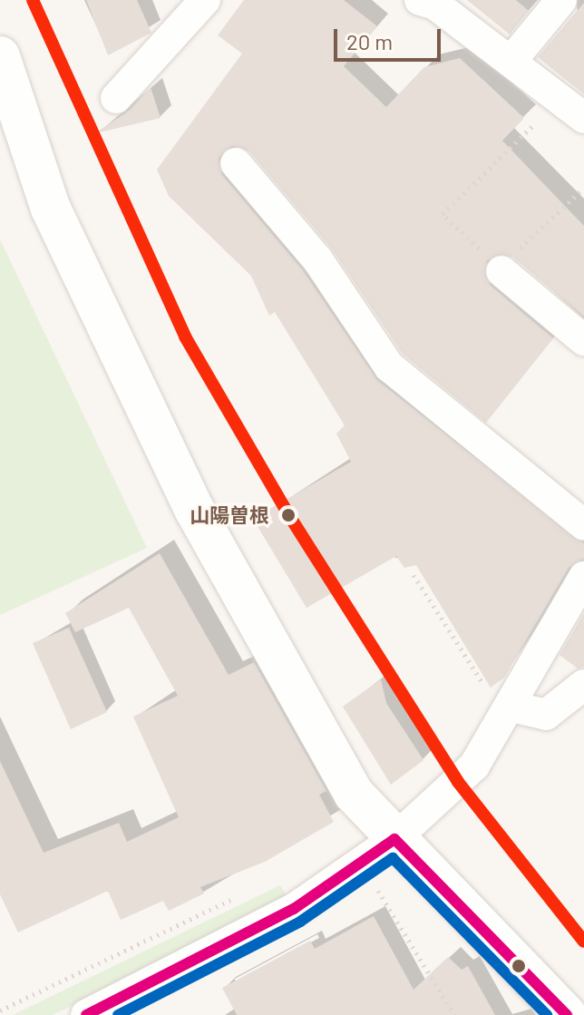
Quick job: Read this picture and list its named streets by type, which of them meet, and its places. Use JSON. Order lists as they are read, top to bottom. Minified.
{"places":["山陽曽根"],"scale_bar":"20 m"}
